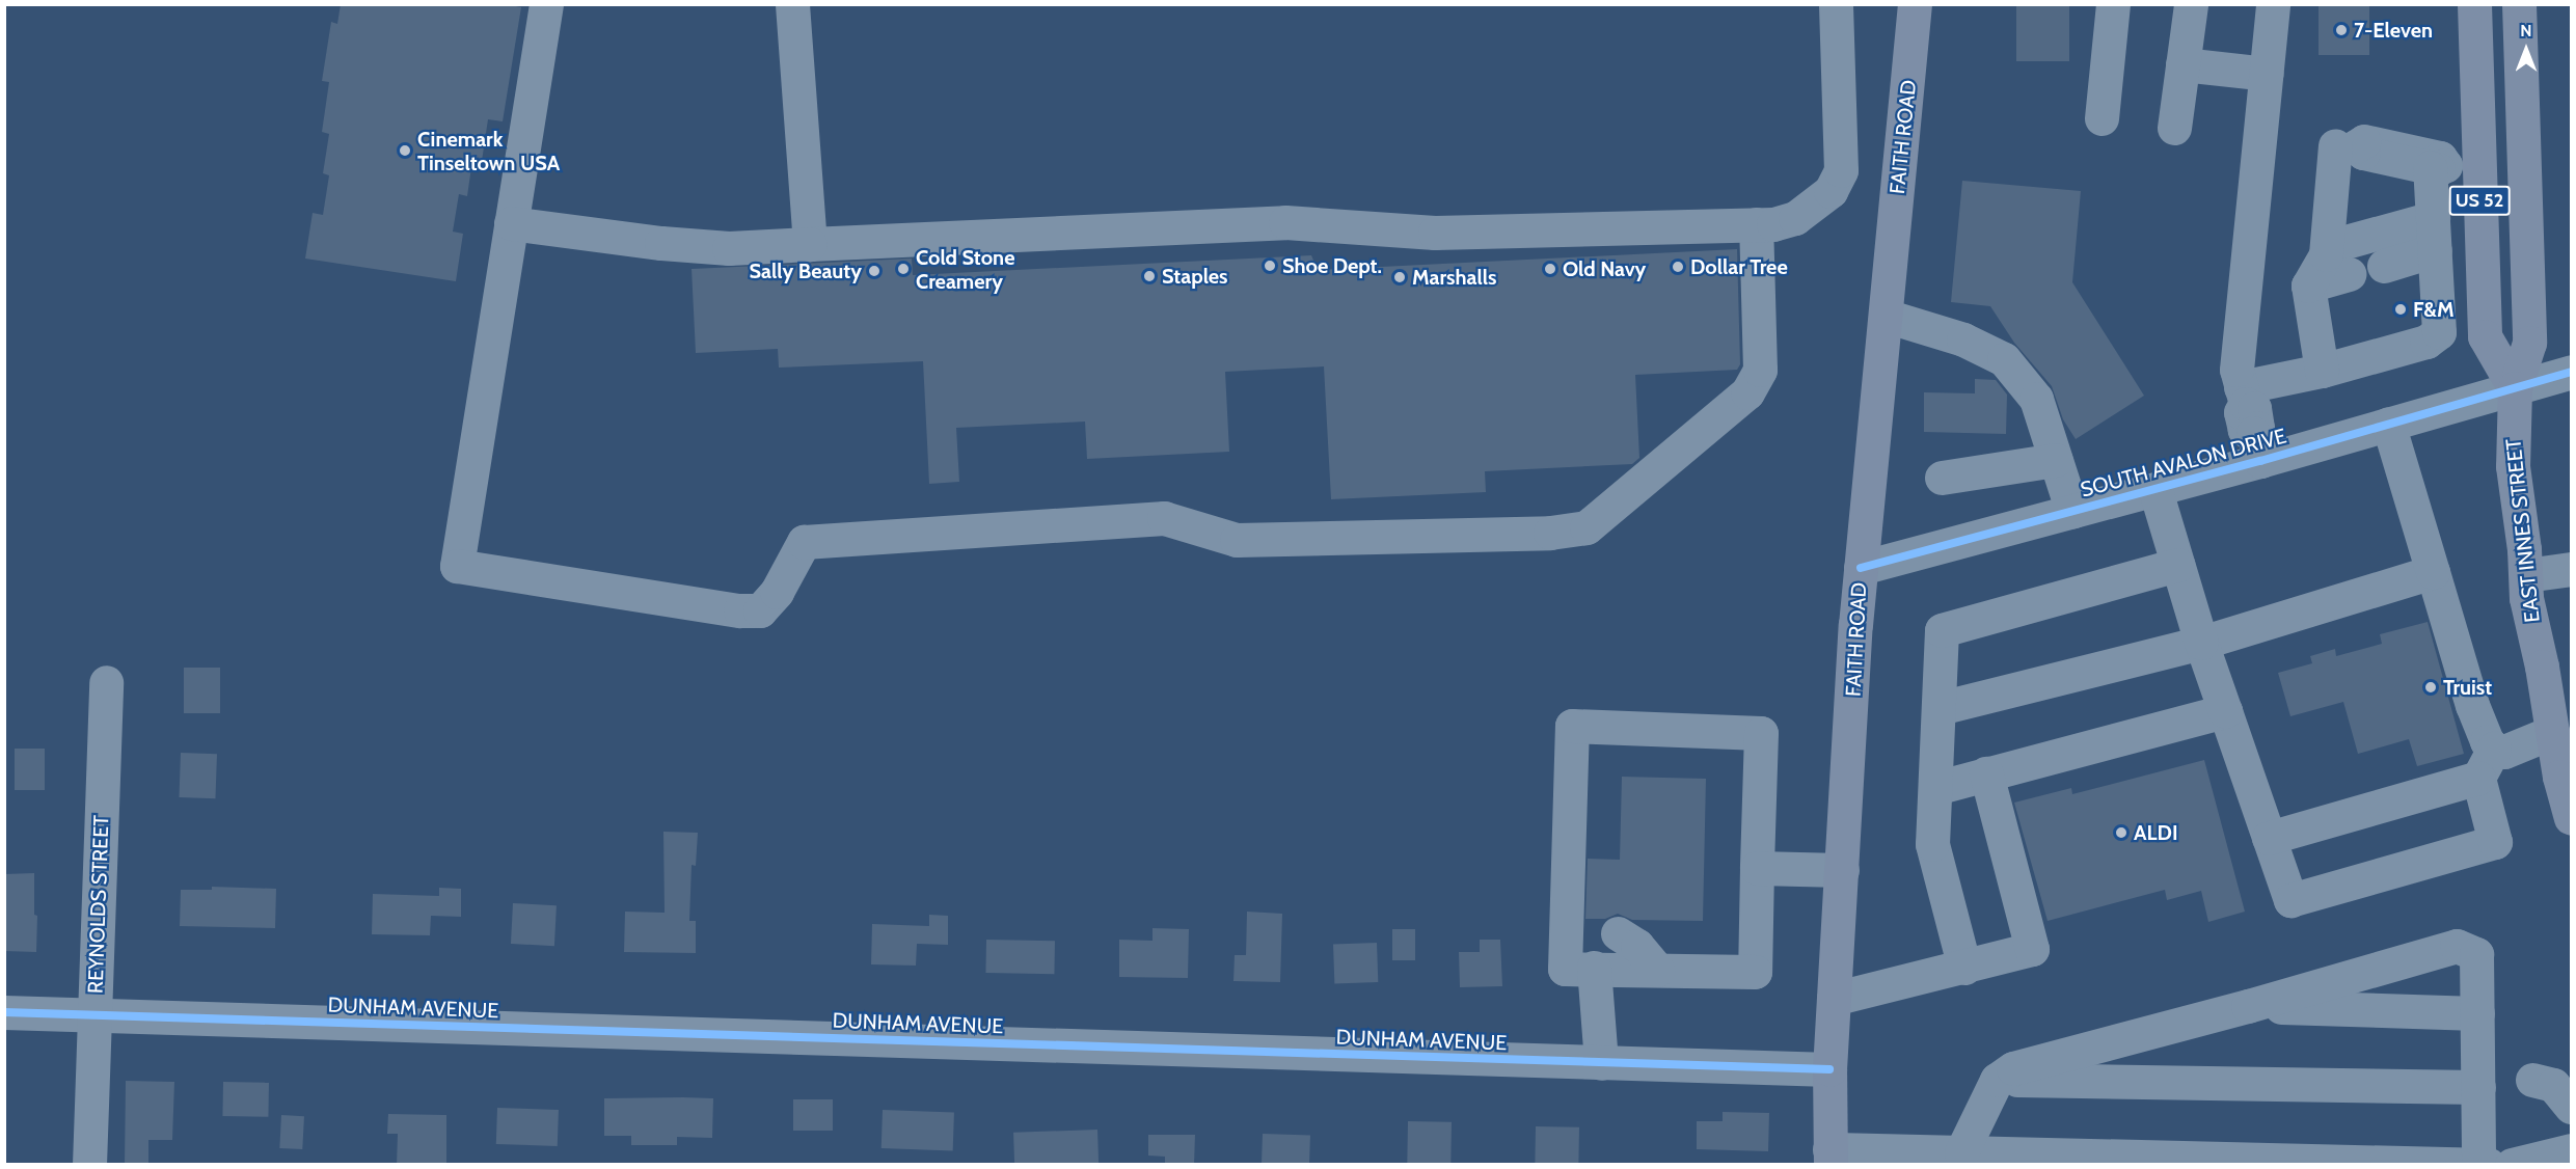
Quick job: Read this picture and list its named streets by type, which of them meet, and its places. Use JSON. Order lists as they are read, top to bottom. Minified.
{"streets":{"main road":["FAITH ROAD","US 52","EAST INNES STREET"],"street":["SOUTH AVALON DRIVE","REYNOLDS STREET","DUNHAM AVENUE"]},"crossings":[["FAITH ROAD","SOUTH AVALON DRIVE"],["FAITH ROAD","DUNHAM AVENUE"],["US 52","SOUTH AVALON DRIVE"],["US 52","EAST INNES STREET"],["SOUTH AVALON DRIVE","EAST INNES STREET"],["REYNOLDS STREET","DUNHAM AVENUE"]],"places":["7-Eleven","Cinemark Tinseltown USA","Shoe Dept.","Dollar Tree","Cold Stone Creamery","Old Navy","Sally Beauty","Staples","Marshalls","F&M","Truist","ALDI"],"north":"top"}
